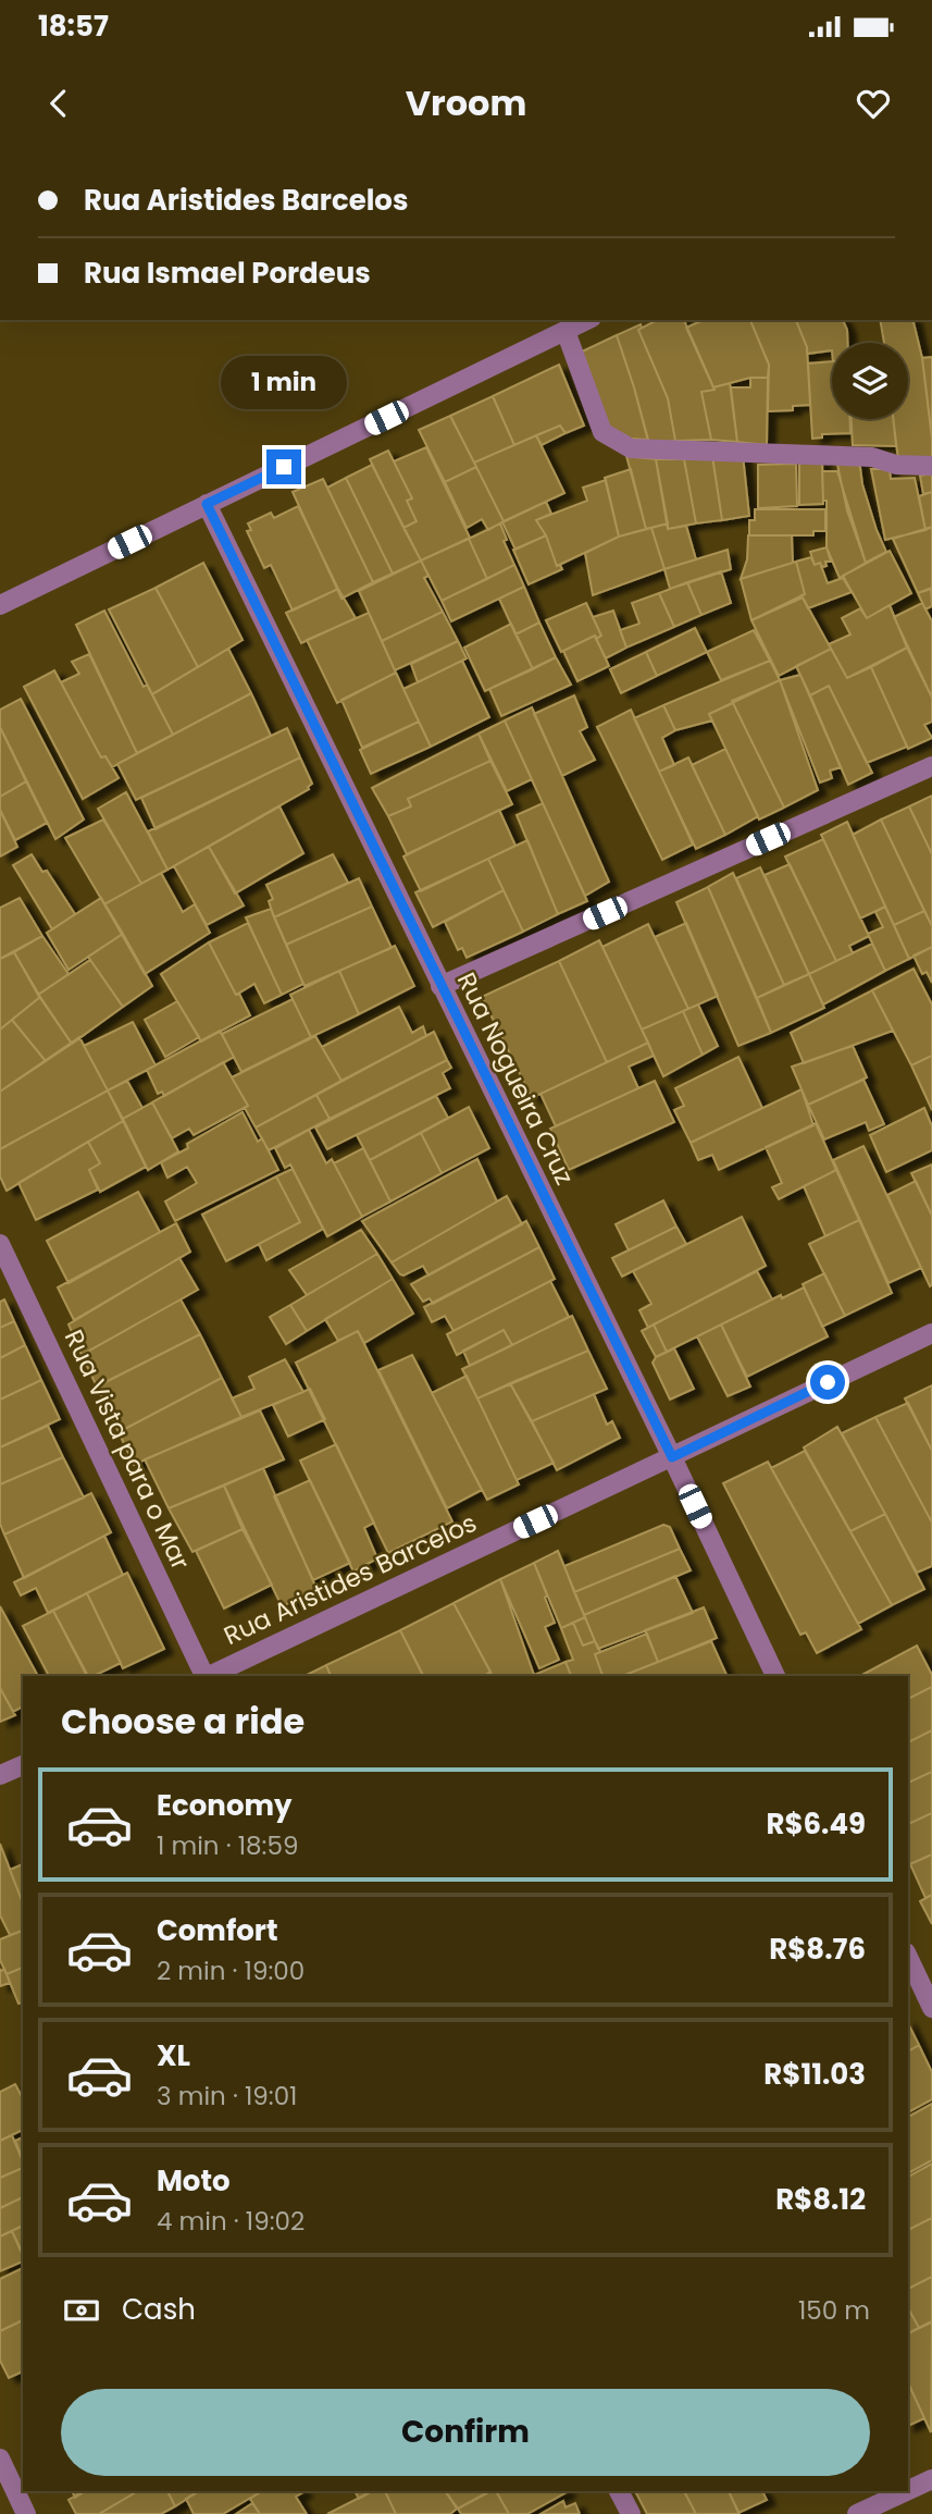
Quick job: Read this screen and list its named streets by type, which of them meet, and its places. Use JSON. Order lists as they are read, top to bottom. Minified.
{"streets":{"street":["Rua Nogueira Cruz","Rua Vista para o Mar","Rua Aristides Barcelos"]},"crossings":[["Rua Nogueira Cruz","Rua Aristides Barcelos"]],"page":{"status":"18:57","header":"Vroom","banner":["Rua Aristides Barcelos","Rua Ismael Pordeus"],"bubble":"1 min","heading":"Choose a ride","list":[{"name":"Economy","note":"1 min · 18:59","value":"R$6.49"},{"name":"Comfort","note":"2 min · 19:00","value":"R$8.76"},{"name":"XL","note":"3 min · 19:01","value":"R$11.03"},{"name":"Moto","note":"4 min · 19:02","value":"R$8.12"}],"pay":["Cash","150 m"],"buttons":"Confirm"}}
